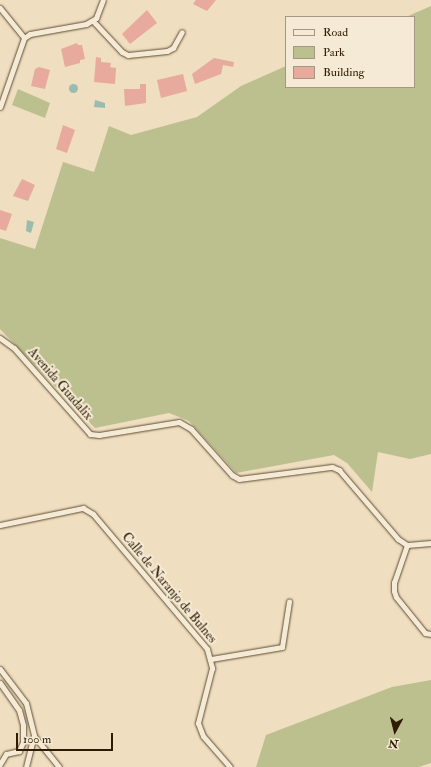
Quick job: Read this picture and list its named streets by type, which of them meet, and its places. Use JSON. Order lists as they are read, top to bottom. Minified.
{"streets":{"street":["Avenida Guadalix","Calle de Naranjo de Bulnes"]},"legend":["Road","Park","Building"],"scale_bar":"100 m","north":"bottom"}
